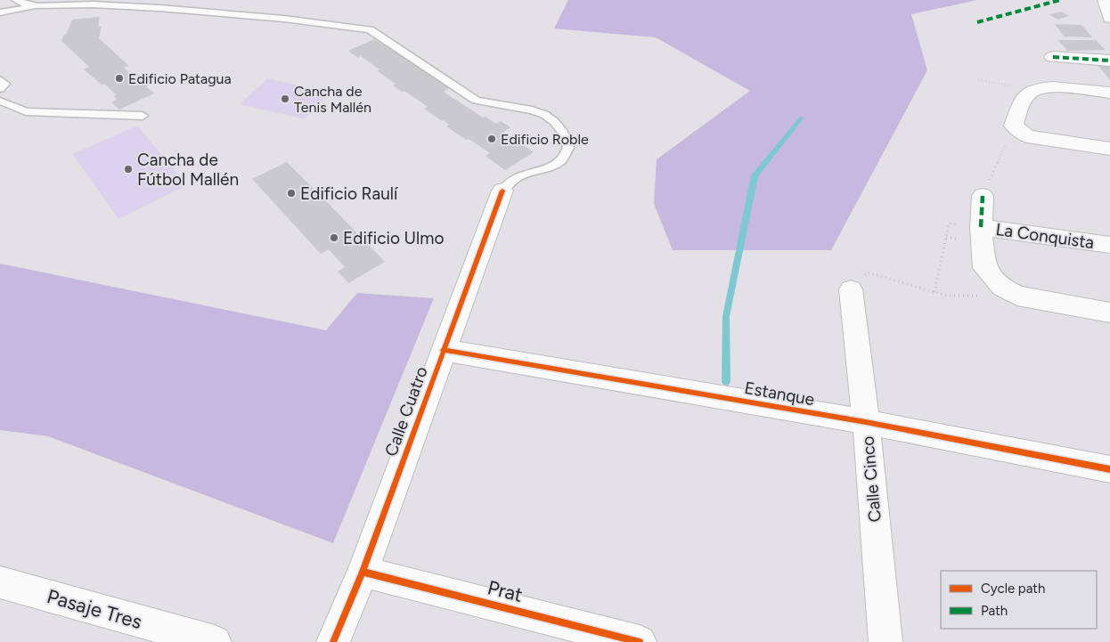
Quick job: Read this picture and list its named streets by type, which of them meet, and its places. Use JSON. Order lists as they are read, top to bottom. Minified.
{"streets":{"street":["La Conquista","Estanque","Calle Cuatro","Calle Cinco","Prat","Pasaje Tres"]},"crossings":[["Estanque","Calle Cuatro"],["Estanque","Calle Cinco"],["Calle Cuatro","Prat"]],"places":["Edificio Patagua","Cancha de Tenis Mallén","Edificio Roble","Cancha de Fútbol Mallén","Edificio Raulí","Edificio Ulmo"],"legend":["Cycle path","Path"]}
